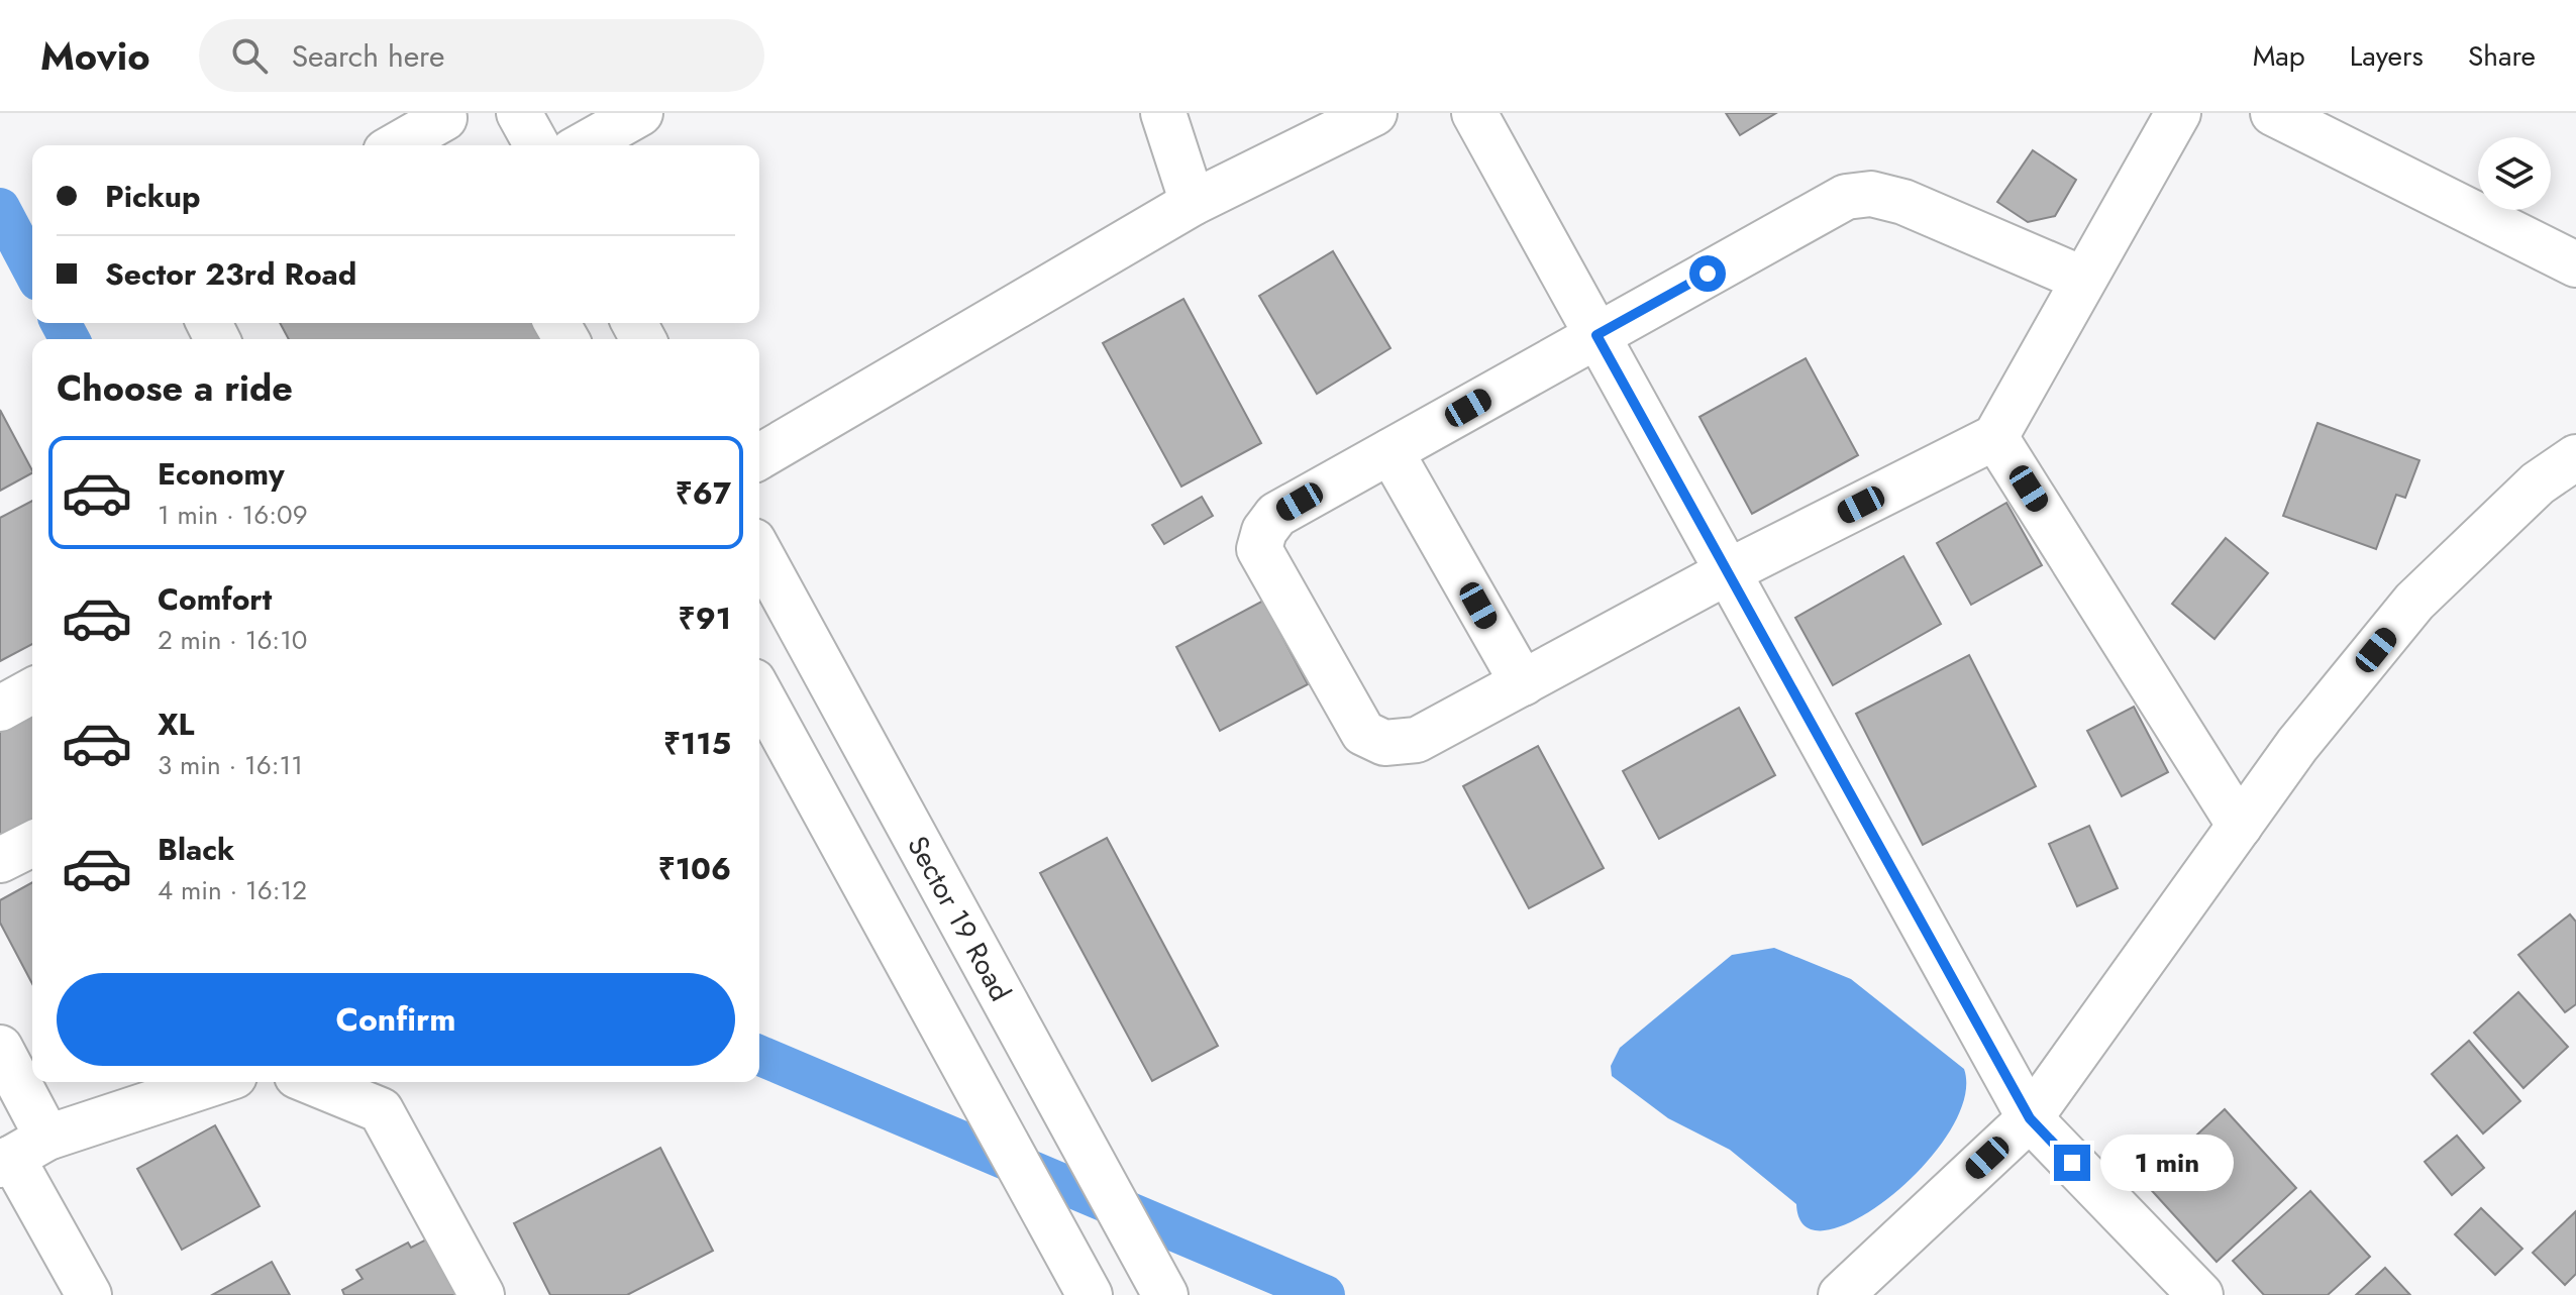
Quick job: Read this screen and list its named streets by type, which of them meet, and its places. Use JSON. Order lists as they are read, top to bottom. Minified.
{"streets":{"street":["Sector 19 Road"]},"page":{"header":"Movio","search":"Search here","nav":["Map","Layers","Share"],"banner":["Pickup","Sector 23rd Road"],"heading":"Choose a ride","list":[{"name":"Economy","note":"1 min · 16:09","value":"₹67"},{"name":"Comfort","note":"2 min · 16:10","value":"₹91"},{"name":"XL","note":"3 min · 16:11","value":"₹115"},{"name":"Black","note":"4 min · 16:12","value":"₹106"}],"buttons":"Confirm","bubble":"1 min"}}
